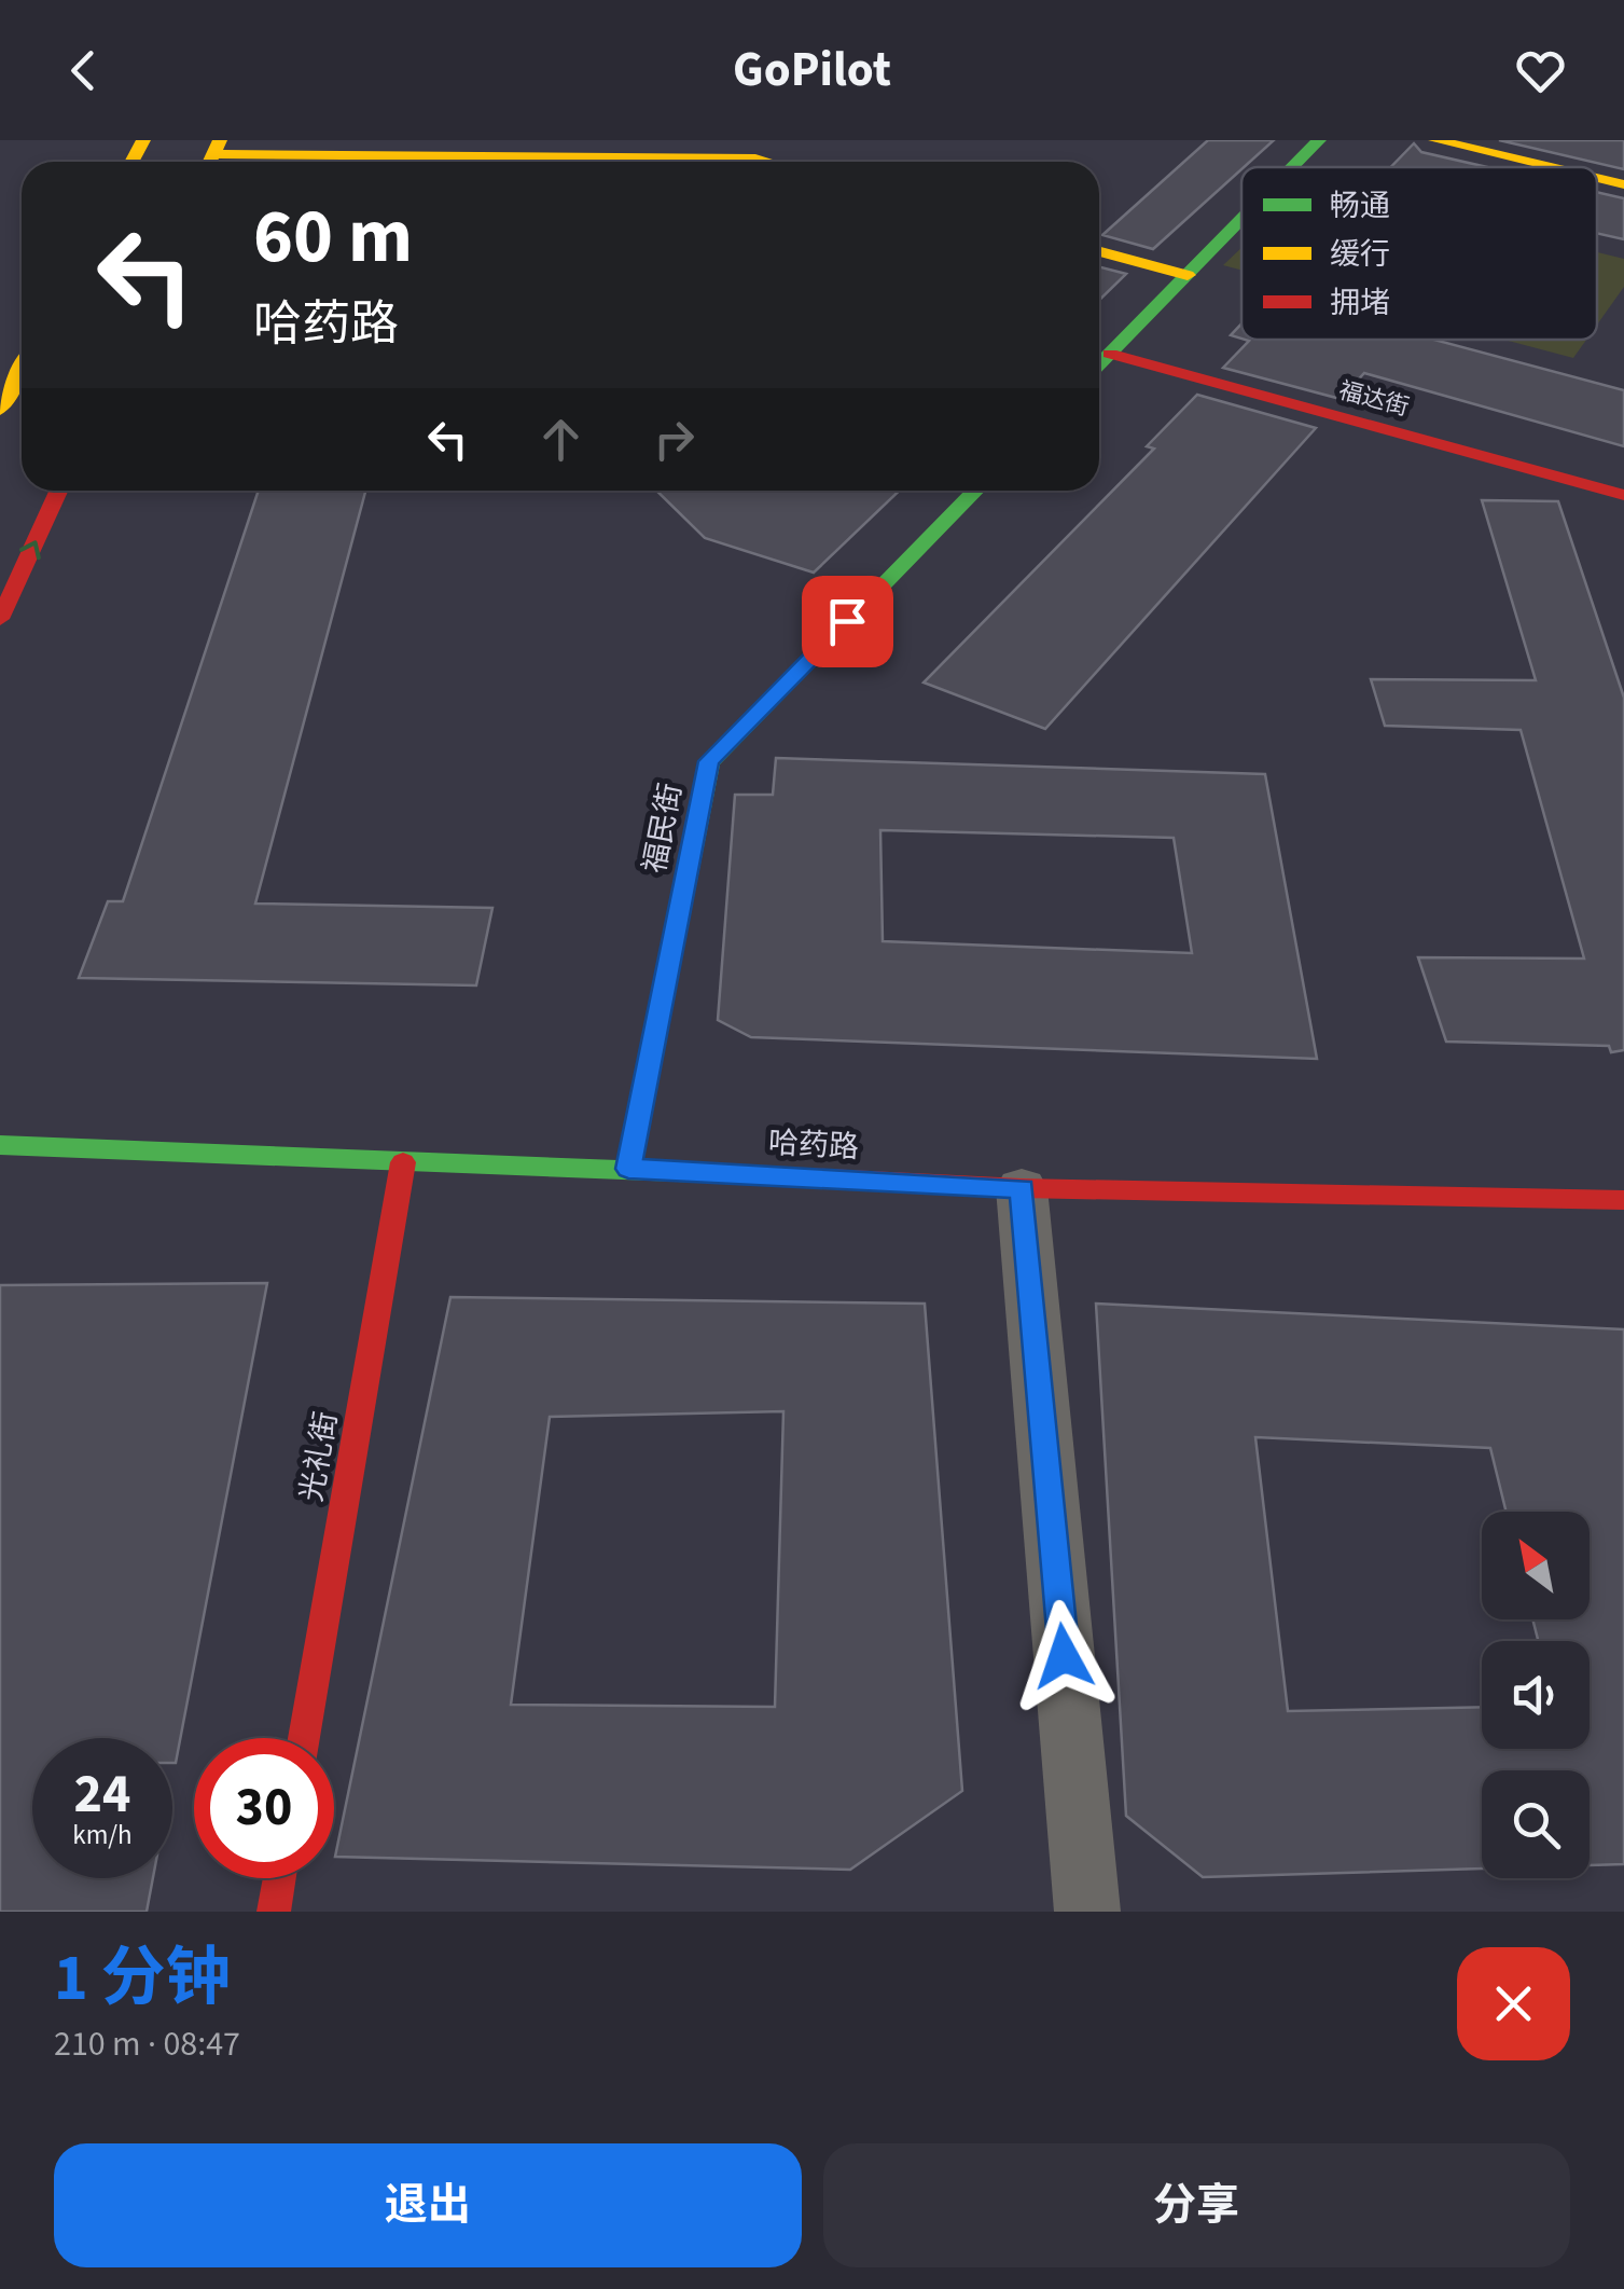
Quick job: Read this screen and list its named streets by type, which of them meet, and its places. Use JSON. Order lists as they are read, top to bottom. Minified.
{"streets":{"street":["福达街","福民街","哈药路","光礼街"]},"crossings":[["福民街","哈药路"],["哈药路","光礼街"]],"legend":["畅通","缓行","拥堵"],"north":"top left","page":{"header":"GoPilot","turn":["60 m","哈药路"],"speed":"24 km/h","limit":"30","heading":["1 分钟","210 m · 08:47"],"buttons":["退出","分享"]}}
